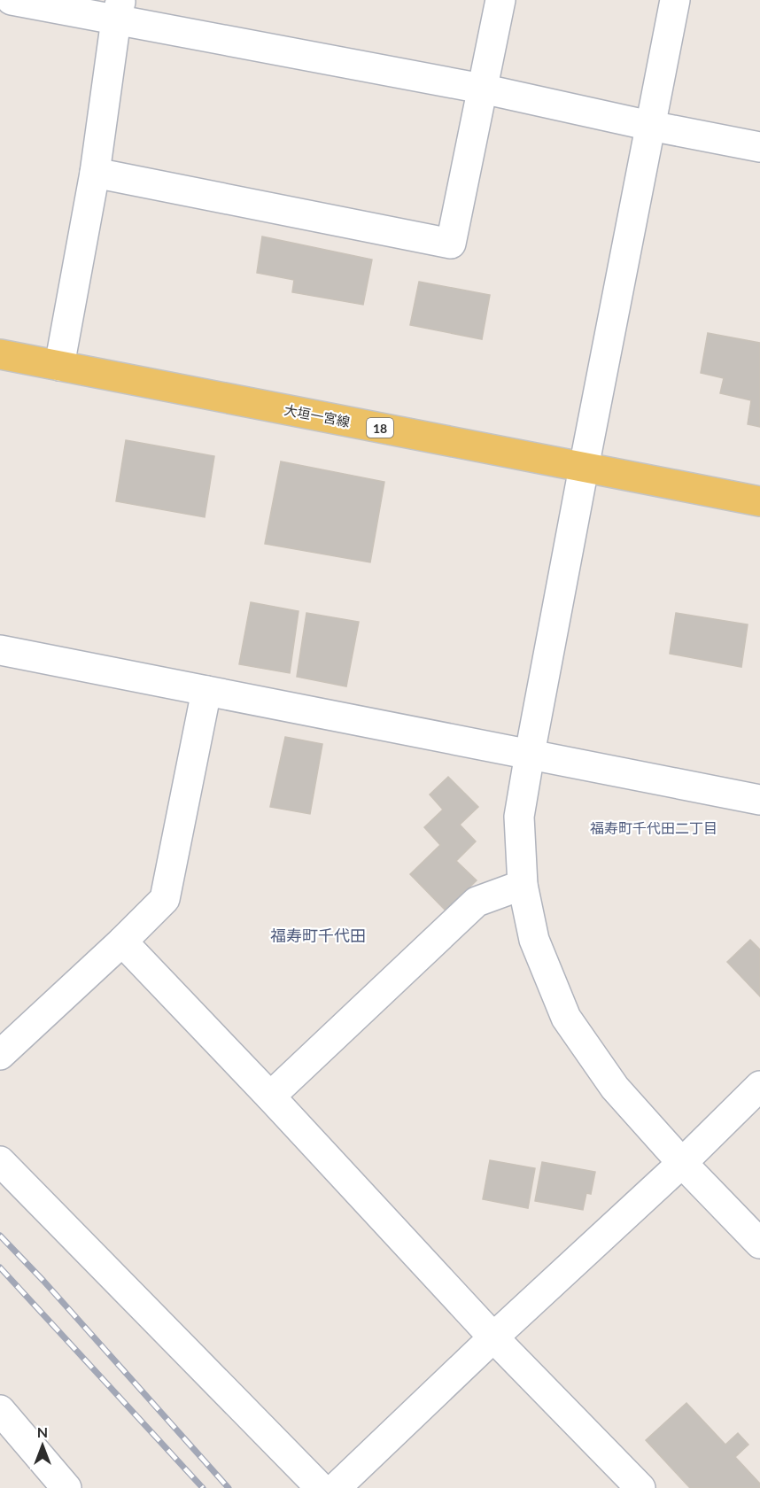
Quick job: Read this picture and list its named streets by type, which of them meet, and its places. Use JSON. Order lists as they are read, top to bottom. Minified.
{"streets":{"main road":["大垣一宮線","18"]},"districts":["福寿町千代田二丁目","福寿町千代田"],"north":"top"}
